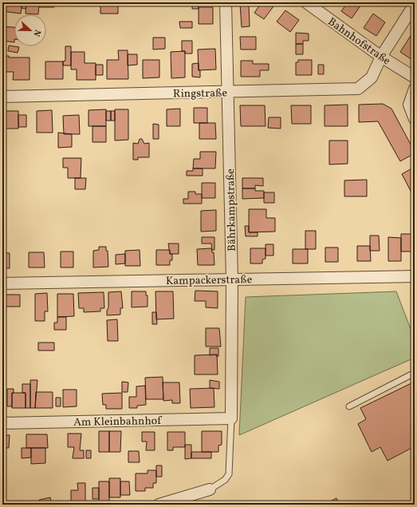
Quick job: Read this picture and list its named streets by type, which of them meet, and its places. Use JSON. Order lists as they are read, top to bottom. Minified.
{"streets":{"street":["Bahnhofstraße","Ringstraße","Bährkampstraße","Kampackerstraße","Am Kleinbahnhof"]},"crossings":[["Bahnhofstraße","Ringstraße"],["Ringstraße","Bährkampstraße"],["Bährkampstraße","Kampackerstraße"],["Bährkampstraße","Am Kleinbahnhof"]],"north":"right"}
